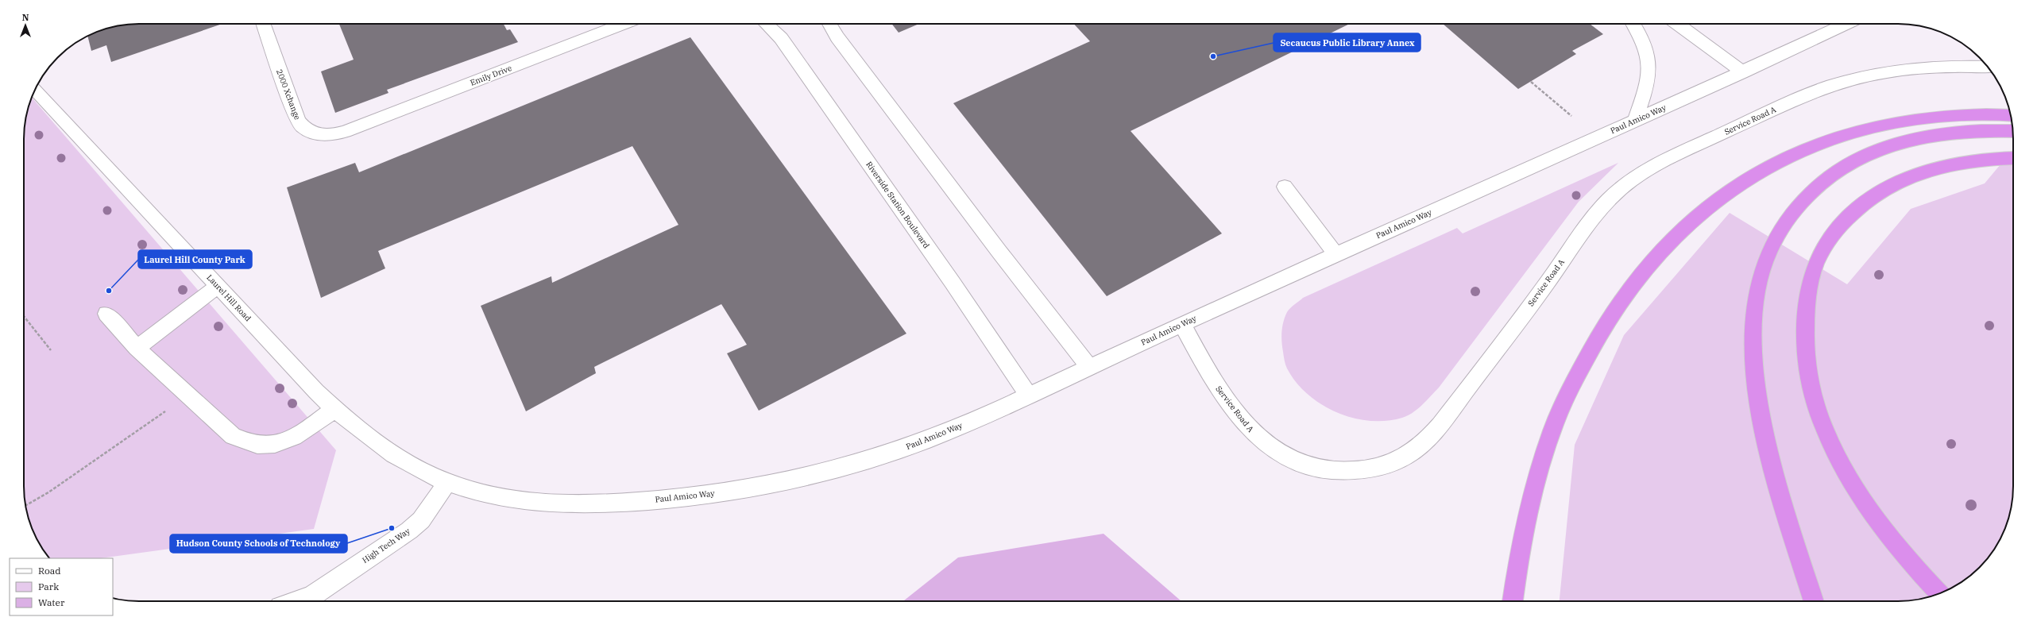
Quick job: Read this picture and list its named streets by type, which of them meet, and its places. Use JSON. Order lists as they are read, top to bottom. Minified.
{"streets":{"street":["Emily Drive","2000 Xchange","Paul Amico Way","Service Road A","Riverside Station Boulevard","Laurel Hill Road","High Tech Way"]},"crossings":[["Emily Drive","2000 Xchange"],["Paul Amico Way","Service Road A"],["Paul Amico Way","Riverside Station Boulevard"],["Paul Amico Way","Laurel Hill Road"],["Paul Amico Way","High Tech Way"],["Laurel Hill Road","High Tech Way"]],"places":["Secaucus Public Library Annex","Laurel Hill County Park","Hudson County Schools of Technology"],"legend":["Road","Park","Water"],"north":"top"}
